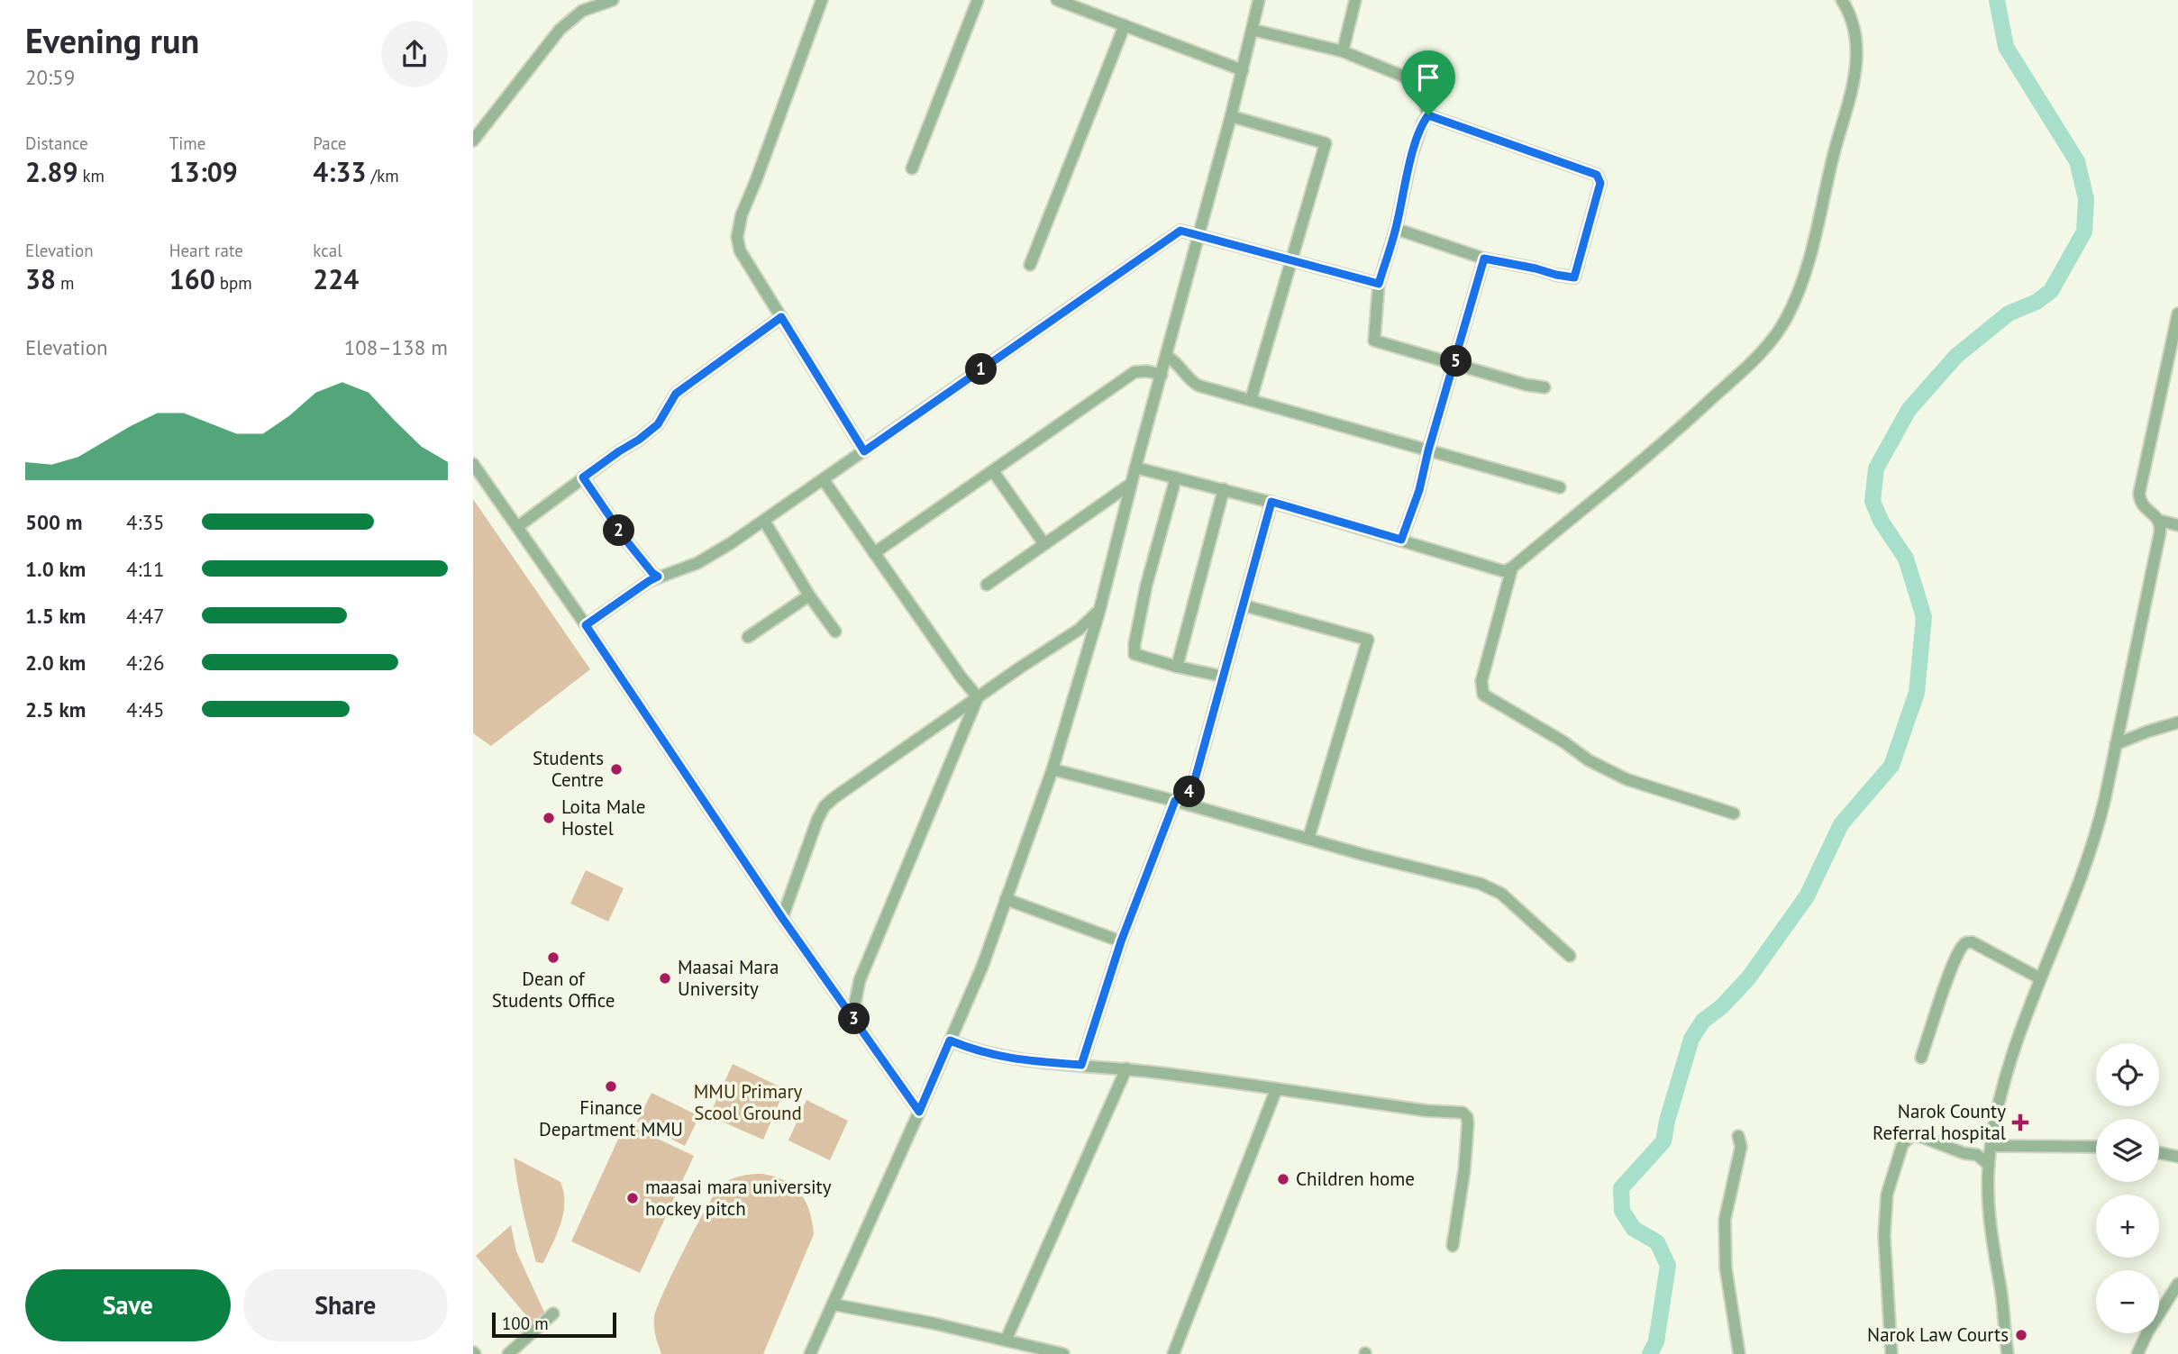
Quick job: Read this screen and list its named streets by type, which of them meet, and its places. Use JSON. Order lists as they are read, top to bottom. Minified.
{"parks":["MMU Primary Scool Ground"],"places":{"other":["Students Centre","Loita Male Hostel","Dean of Students Office","Maasai Mara University","Finance Department MMU","Children home","maasai mara university hockey pitch","Narok Law Courts"],"health":["Narok County Referral hospital"]},"scale_bar":"100 m","page":{"heading":["Evening run","20:59"],"stats":[["Distance","2.89 km"],["Time","13:09"],["Pace","4:33 /km"],["Elevation","38 m"],["Heart rate","160 bpm"],["kcal","224"]],"chart":["Elevation","108–138 m"],"pins":["5","1","2","4","3"],"list":[{"name":"500 m","note":"4:35"},{"name":"1.0 km","note":"4:11"},{"name":"1.5 km","note":"4:47"},{"name":"2.0 km","note":"4:26"},{"name":"2.5 km","note":"4:45"}],"map_buttons":["+","−"],"buttons":["Save","Share"],"scale":"100 m"}}
